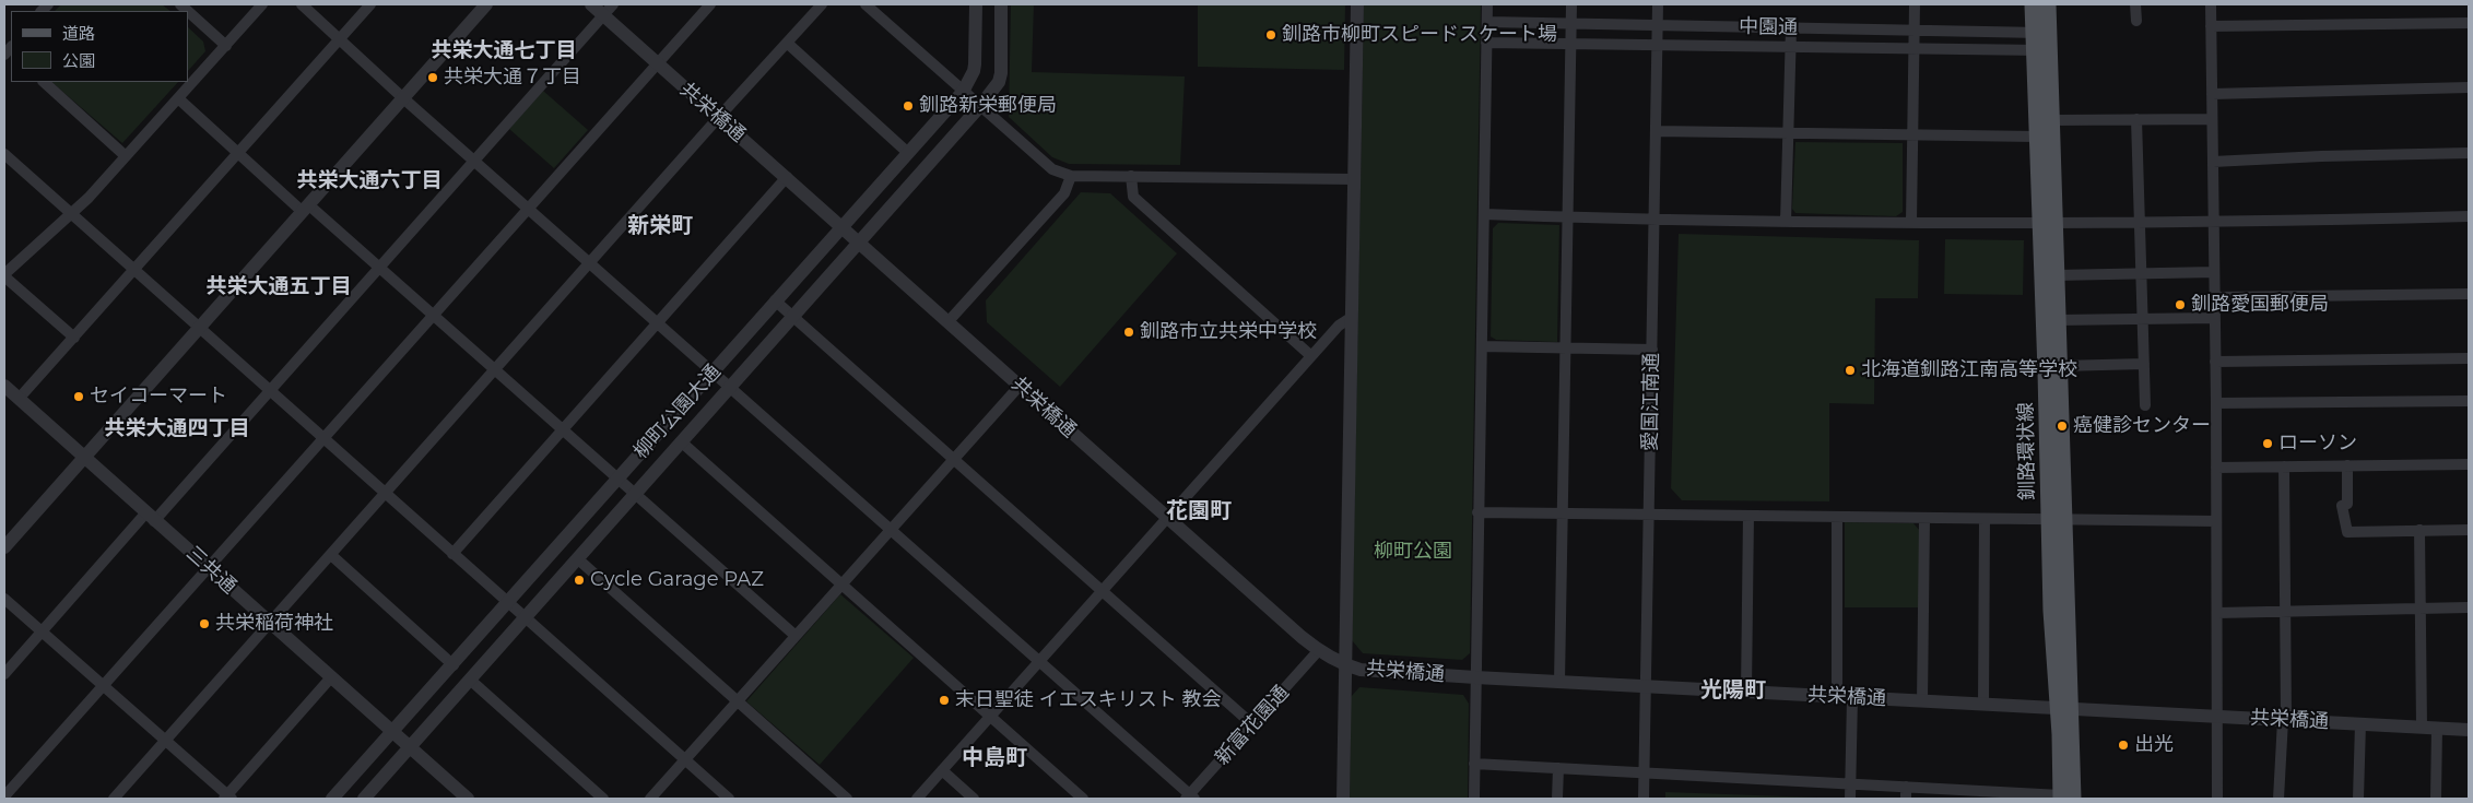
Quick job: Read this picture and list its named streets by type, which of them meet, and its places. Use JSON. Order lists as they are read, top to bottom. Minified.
{"streets":{"main road":["釧路環状線"],"street":["中園通","共栄橋通","愛国江南通","柳町公園大通","三共通","新富花園通"]},"crossings":[["中園通","愛国江南通"],["中園通","釧路環状線"],["共栄橋通","愛国江南通"],["共栄橋通","柳町公園大通"],["共栄橋通","釧路環状線"],["共栄橋通","新富花園通"],["柳町公園大通","三共通"]],"districts":["共栄大通七丁目","共栄大通六丁目","新栄町","共栄大通五丁目","共栄大通四丁目","花園町","光陽町","中島町"],"parks":["柳町公園"],"places":["釧路市柳町スピードスケート場","共栄大通７丁目","釧路新栄郵便局","釧路愛国郵便局","釧路市立共栄中学校","北海道釧路江南高等学校","セイコーマート","癌健診センター","ローソン","Cycle Garage PAZ","共栄稲荷神社","末日聖徒 イエスキリスト 教会","出光"],"legend":["道路","公園"]}
